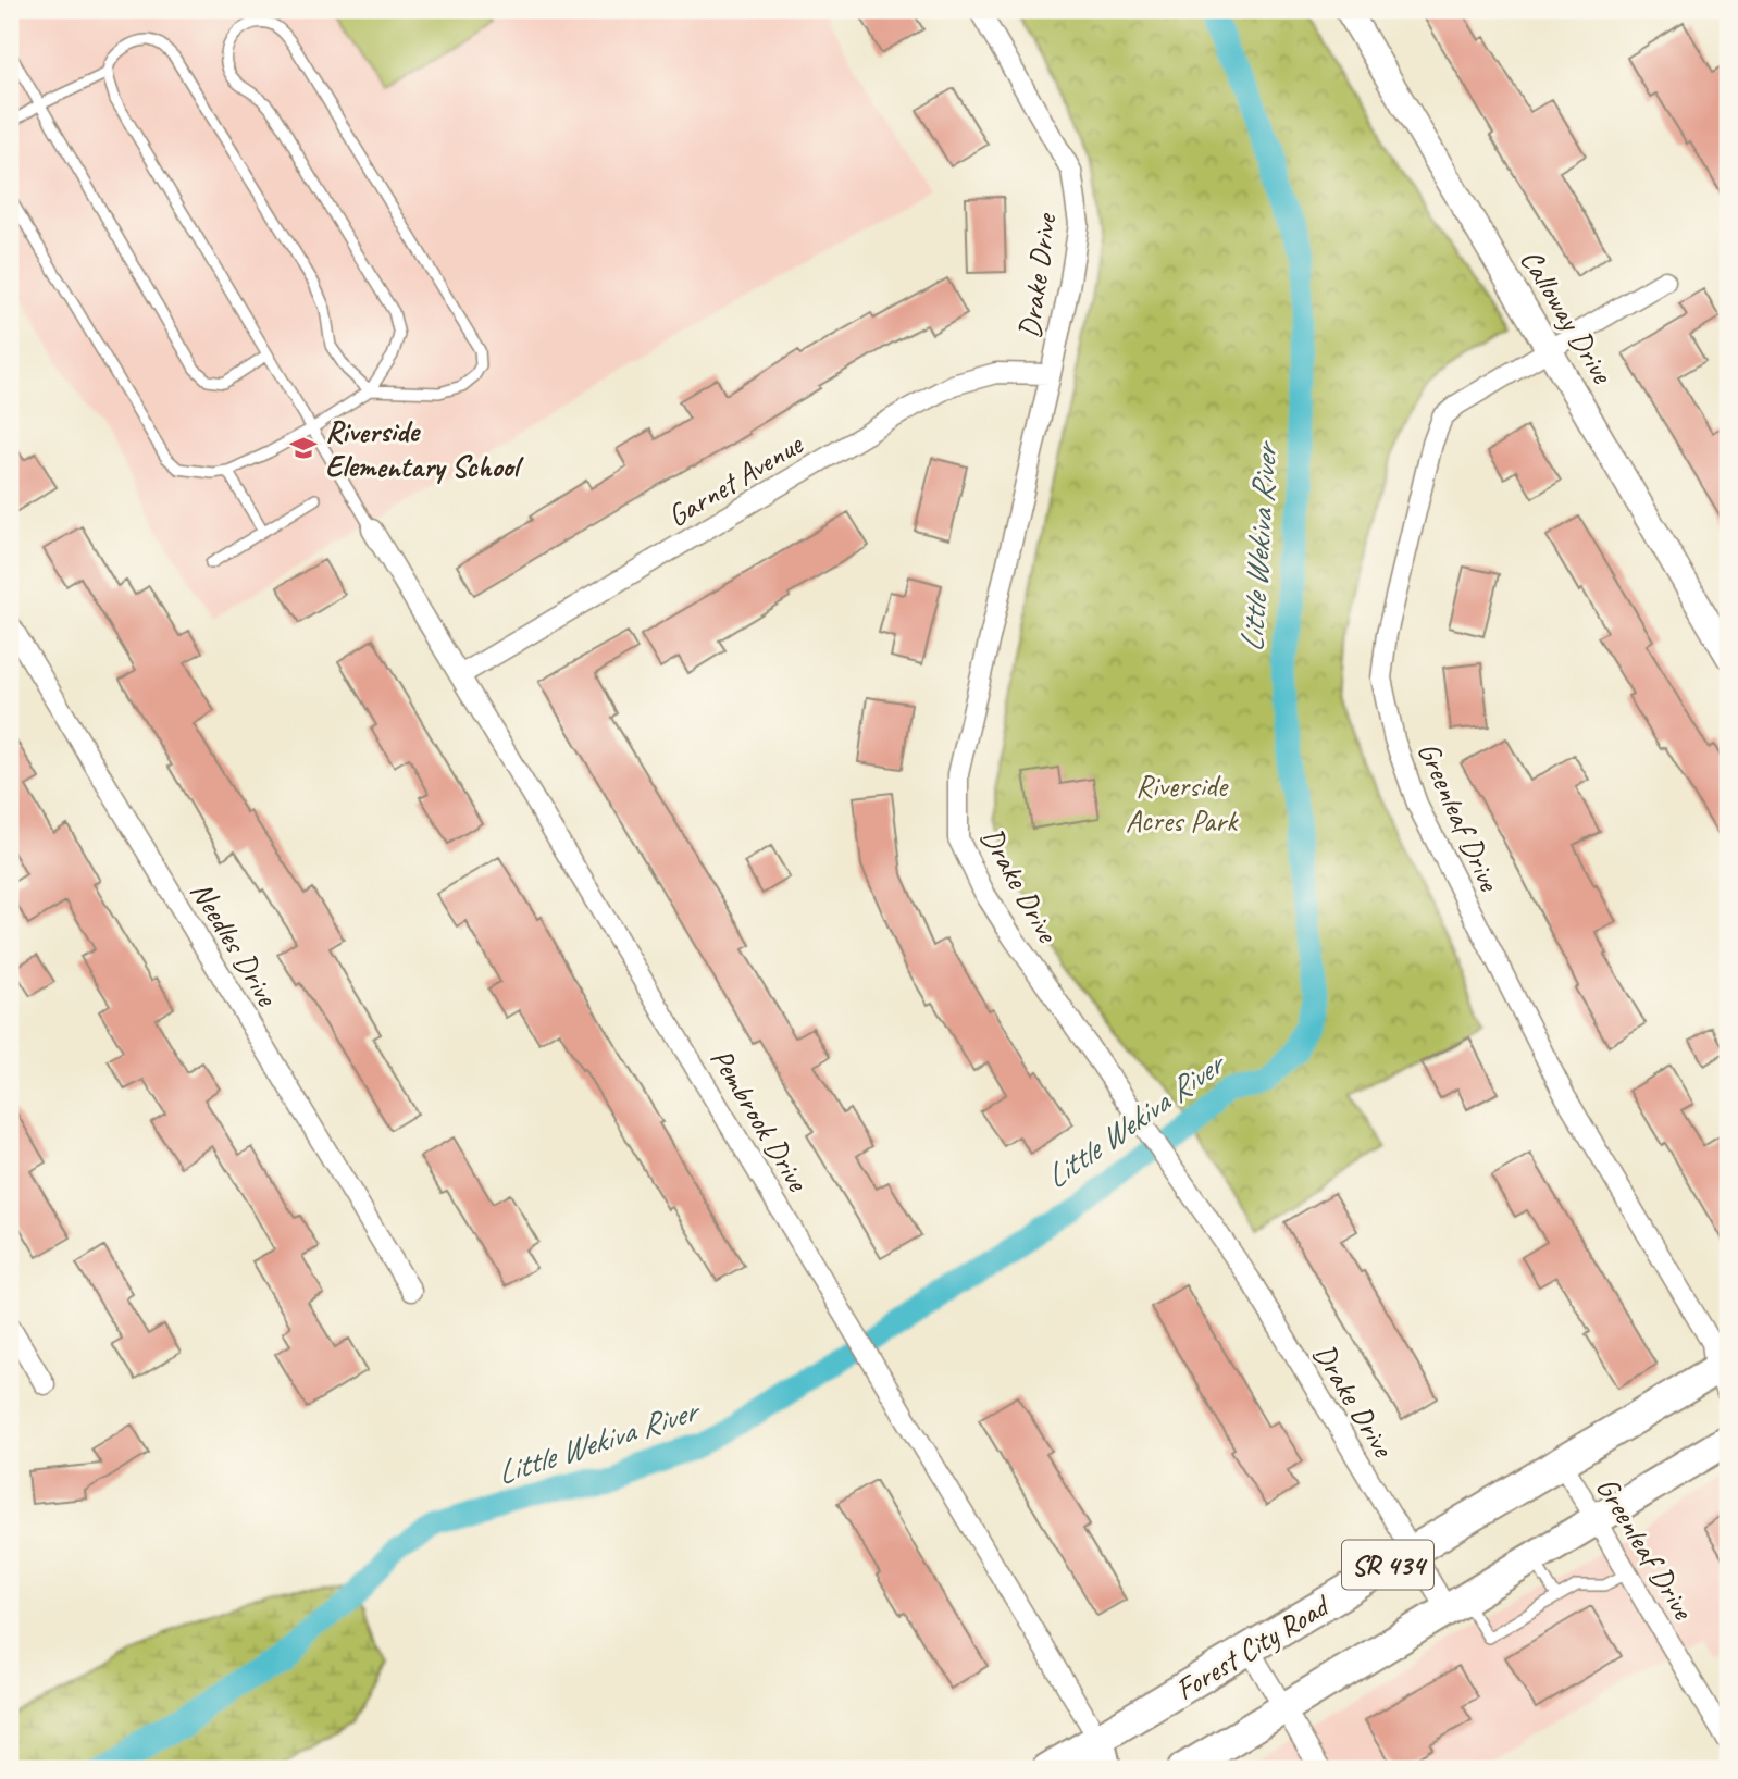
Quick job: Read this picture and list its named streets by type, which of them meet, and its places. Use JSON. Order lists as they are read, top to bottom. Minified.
{"streets":{"main road":["SR 434","Forest City Road"],"street":["Drake Drive","Calloway Drive","Garnet Avenue","Greenleaf Drive","Needles Drive","Pembrook Drive"]},"crossings":[["Drake Drive","Garnet Avenue"],["Drake Drive","SR 434"],["Drake Drive","Forest City Road"],["Calloway Drive","Greenleaf Drive"],["Garnet Avenue","Pembrook Drive"],["Greenleaf Drive","SR 434"],["Greenleaf Drive","Forest City Road"],["Pembrook Drive","Forest City Road"]],"water":["Little Wekiva River"],"parks":["Riverside Acres Park"],"places":{"school or university":["Riverside Elementary School"]}}
